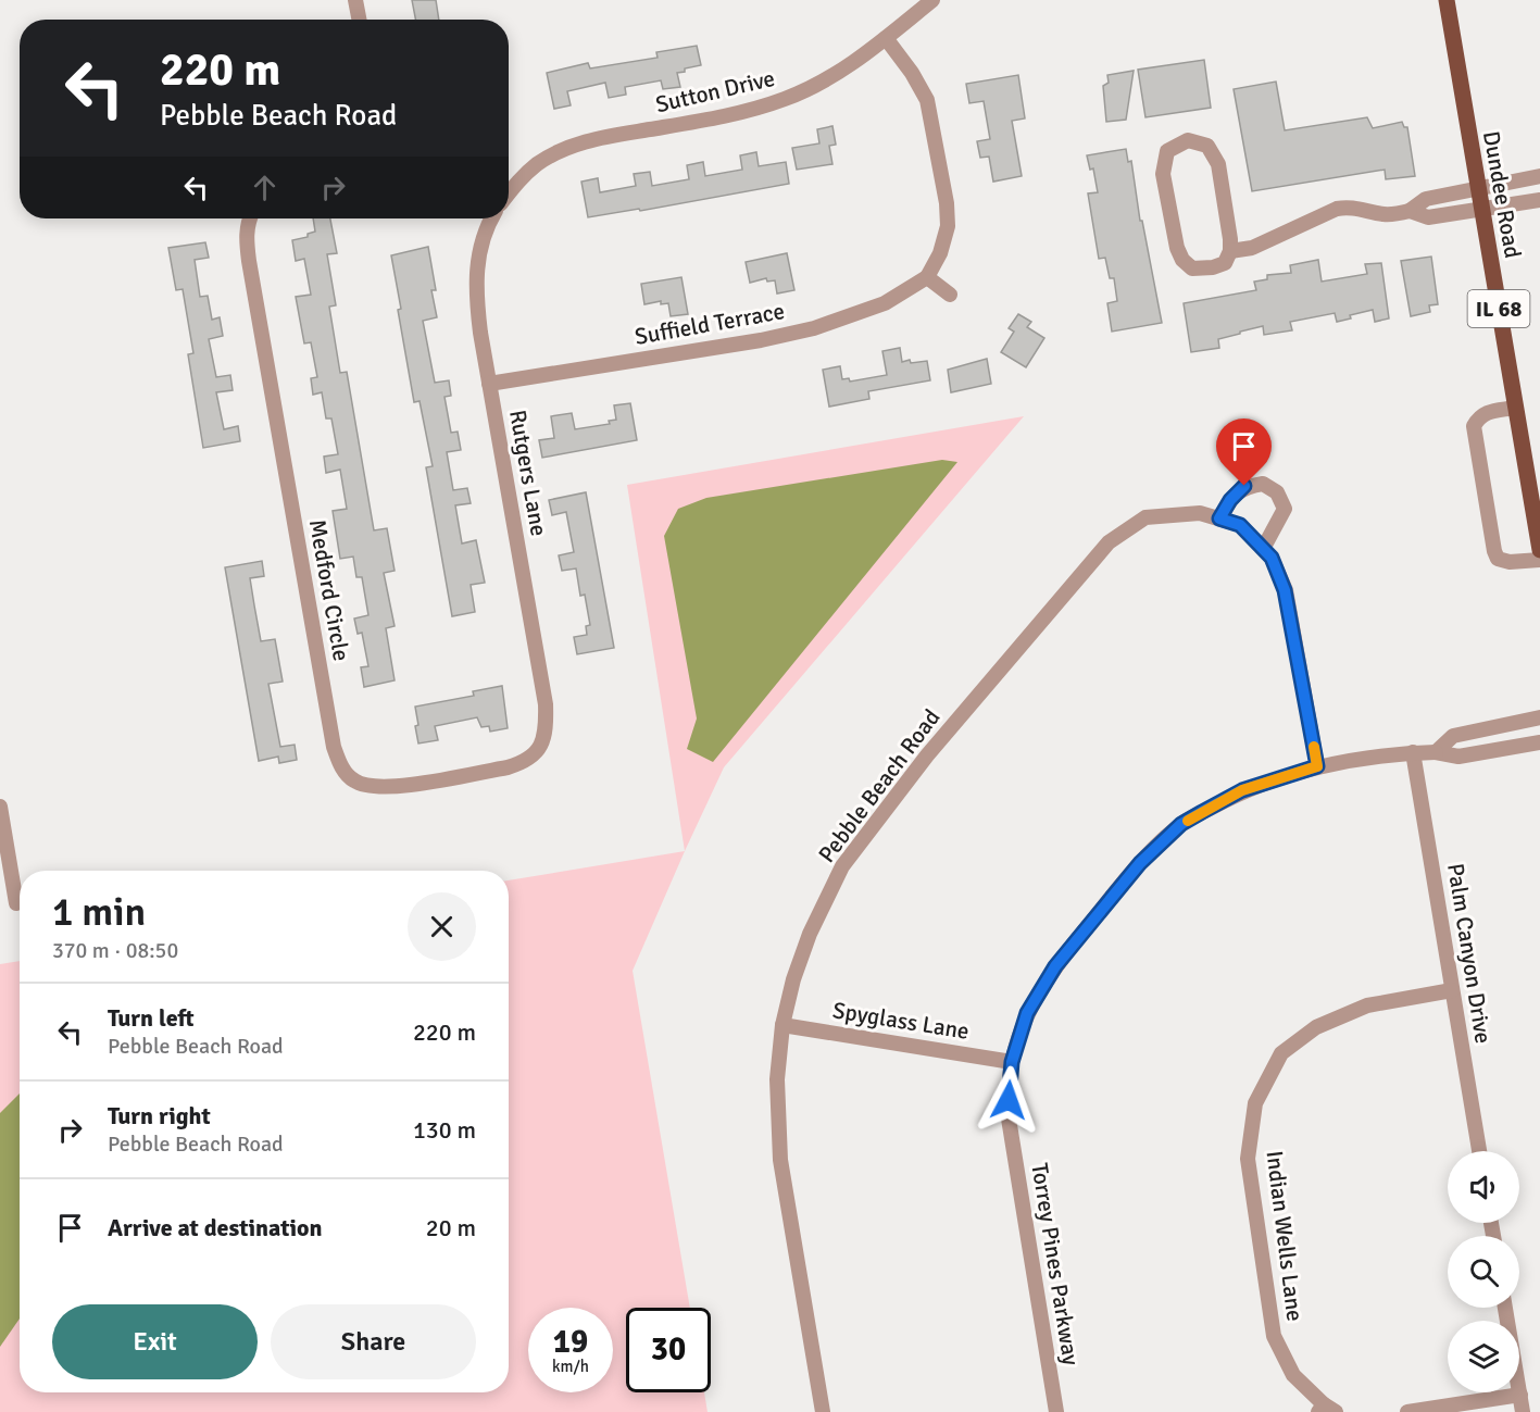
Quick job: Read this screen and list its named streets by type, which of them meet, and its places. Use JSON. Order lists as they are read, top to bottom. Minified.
{"streets":{"main road":["Dundee Road","IL 68"],"street":["Sutton Drive","Suffield Terrace","Rutgers Lane","Medford Circle","Pebble Beach Road","Palm Canyon Drive","Spyglass Lane","Indian Wells Lane","Torrey Pines Parkway"]},"crossings":[["Suffield Terrace","Rutgers Lane"],["Rutgers Lane","Medford Circle"],["Pebble Beach Road","Spyglass Lane"],["Pebble Beach Road","Torrey Pines Parkway"],["Palm Canyon Drive","Indian Wells Lane"],["Palm Canyon Drive","Torrey Pines Parkway"],["Spyglass Lane","Torrey Pines Parkway"]],"page":{"turn":["220 m","Pebble Beach Road"],"heading":["1 min","370 m · 08:50"],"list":[{"name":"Turn left","note":"Pebble Beach Road","value":"220 m"},{"name":"Turn right","note":"Pebble Beach Road","value":"130 m"},{"name":"Arrive at destination","value":"20 m"}],"buttons":["Exit","Share"],"speed":"19 km/h","limit":"30"}}
